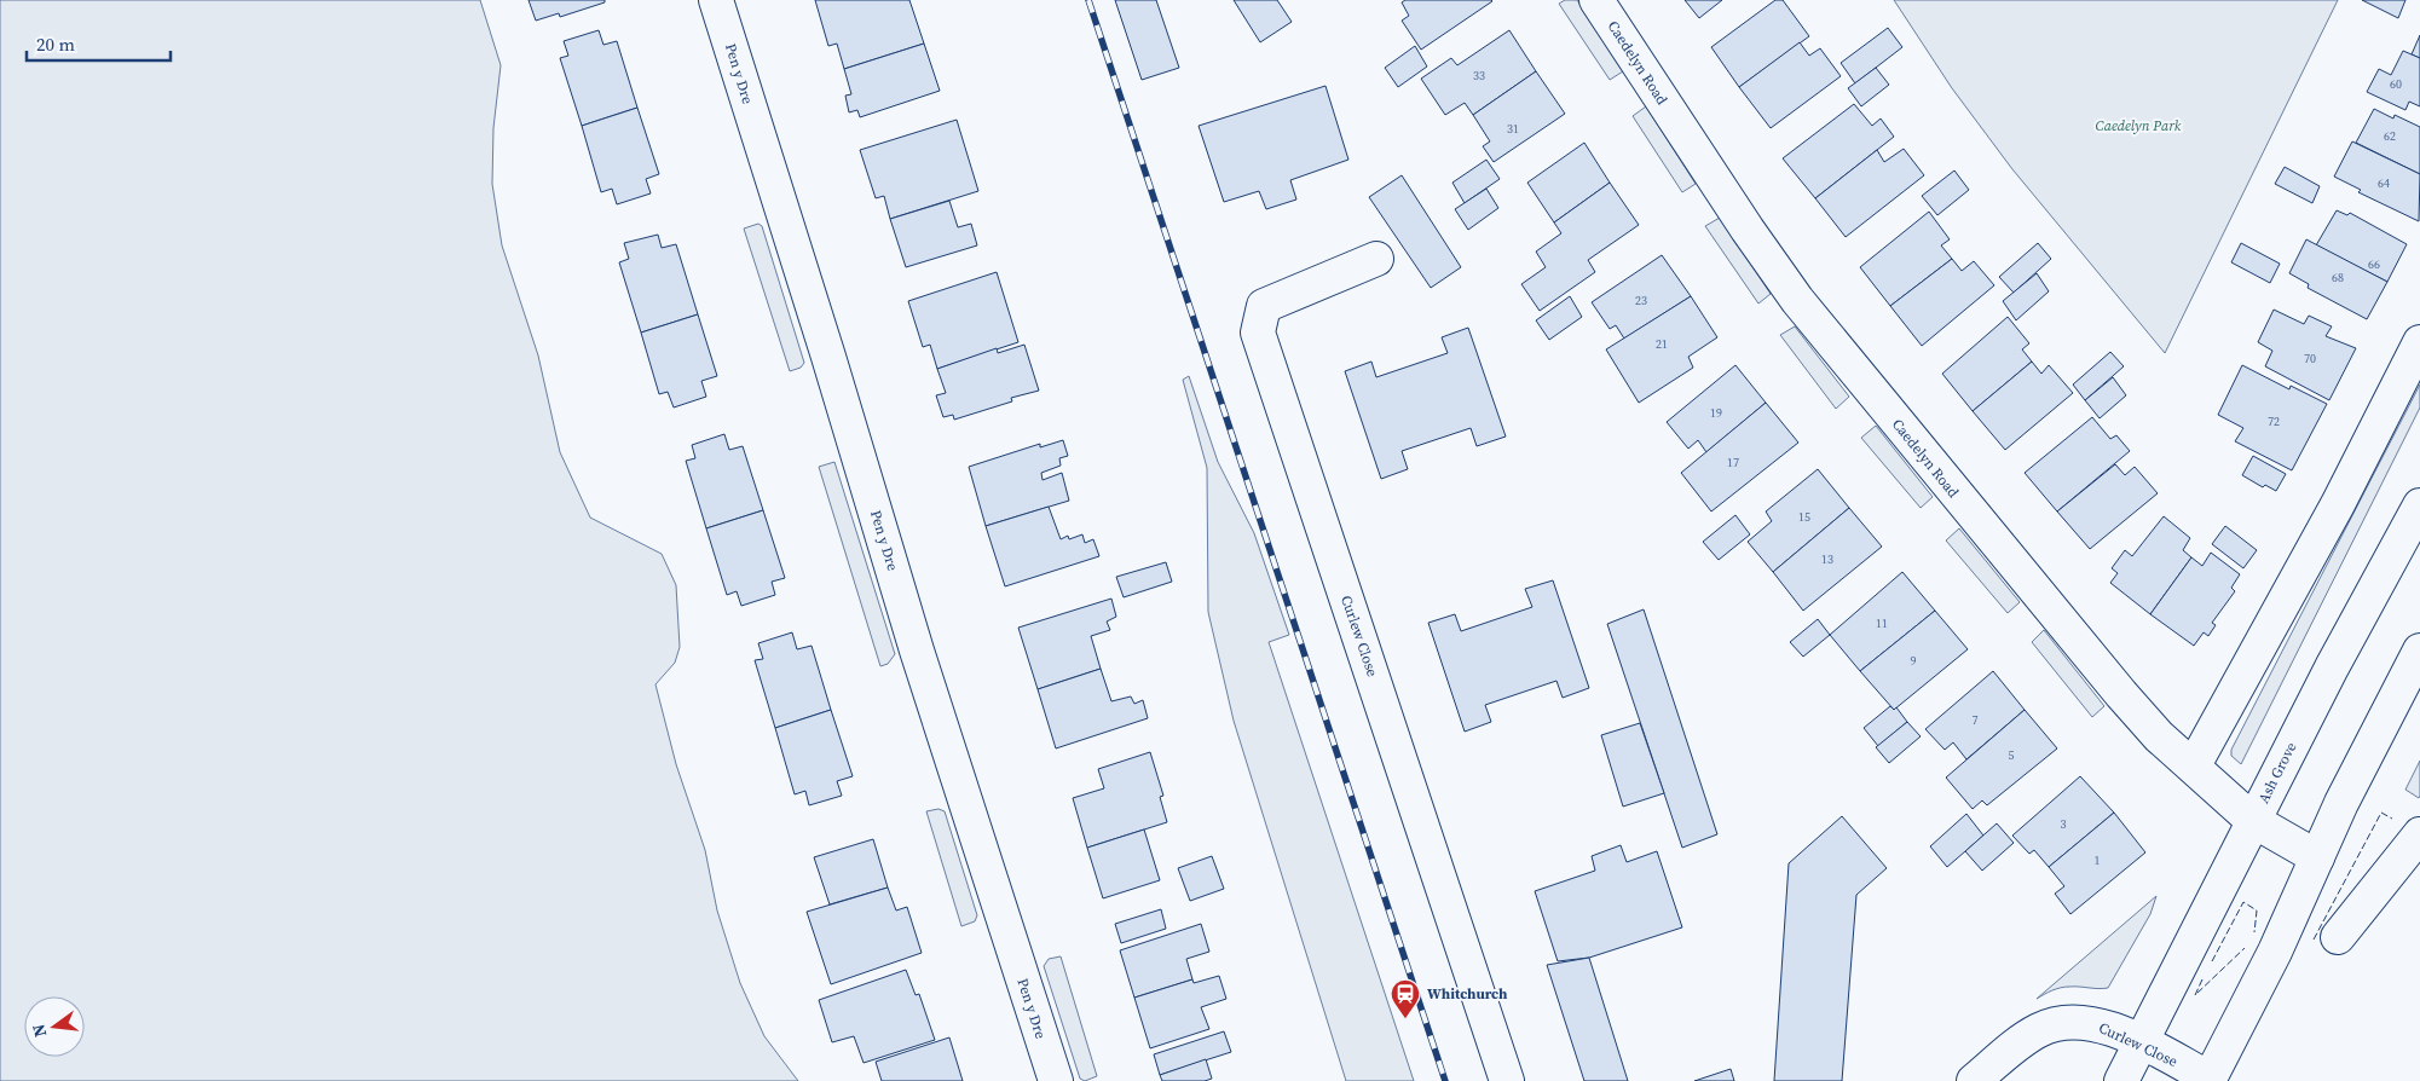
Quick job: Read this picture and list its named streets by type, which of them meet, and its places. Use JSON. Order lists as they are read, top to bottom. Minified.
{"streets":{"main road":["Caedelyn Road","Pen y Dre","Curlew Close","Ash Grove"]},"crossings":[["Caedelyn Road","Ash Grove"],["Curlew Close","Ash Grove"]],"parks":["Caedelyn Park"],"places":{"station":["Whitchurch"]},"house_numbers":["33","60","31","62","64","66","68","23","21","70","19","72","17","15","13","11","9","7","5","3","1"],"scale_bar":"20 m","north":"left"}
